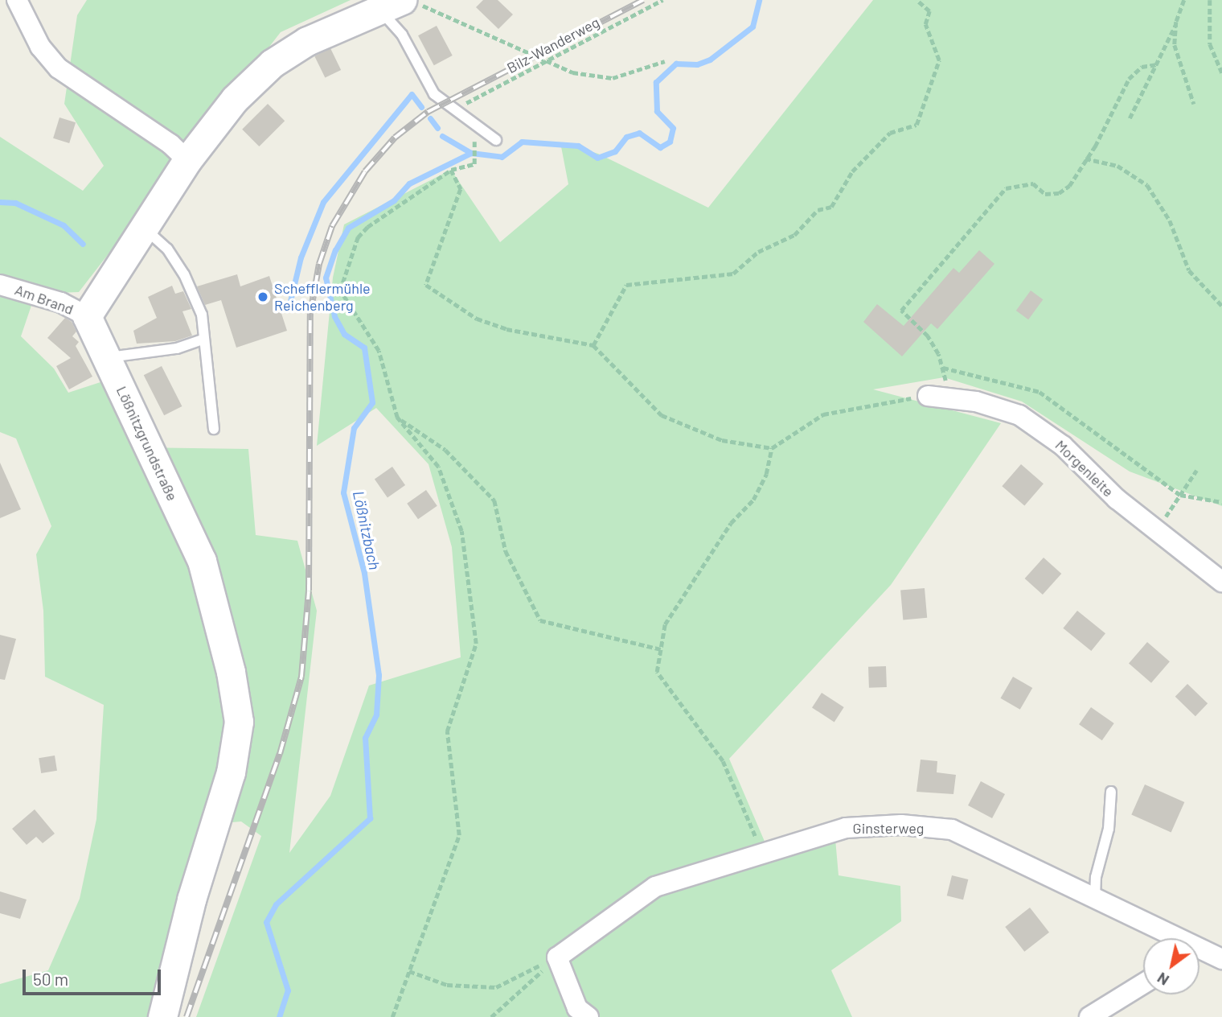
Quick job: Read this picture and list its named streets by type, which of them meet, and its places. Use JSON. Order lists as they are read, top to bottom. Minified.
{"streets":{"street":["Am Brand","Lößnitzgrundstraße","Morgenleite","Ginsterweg"],"path":["Bilz-Wanderweg"]},"crossings":[["Am Brand","Lößnitzgrundstraße"]],"water":["Lößnitzbach"],"places":["Schefflermühle Reichenberg"],"scale_bar":"50 m","north":"bottom left"}
